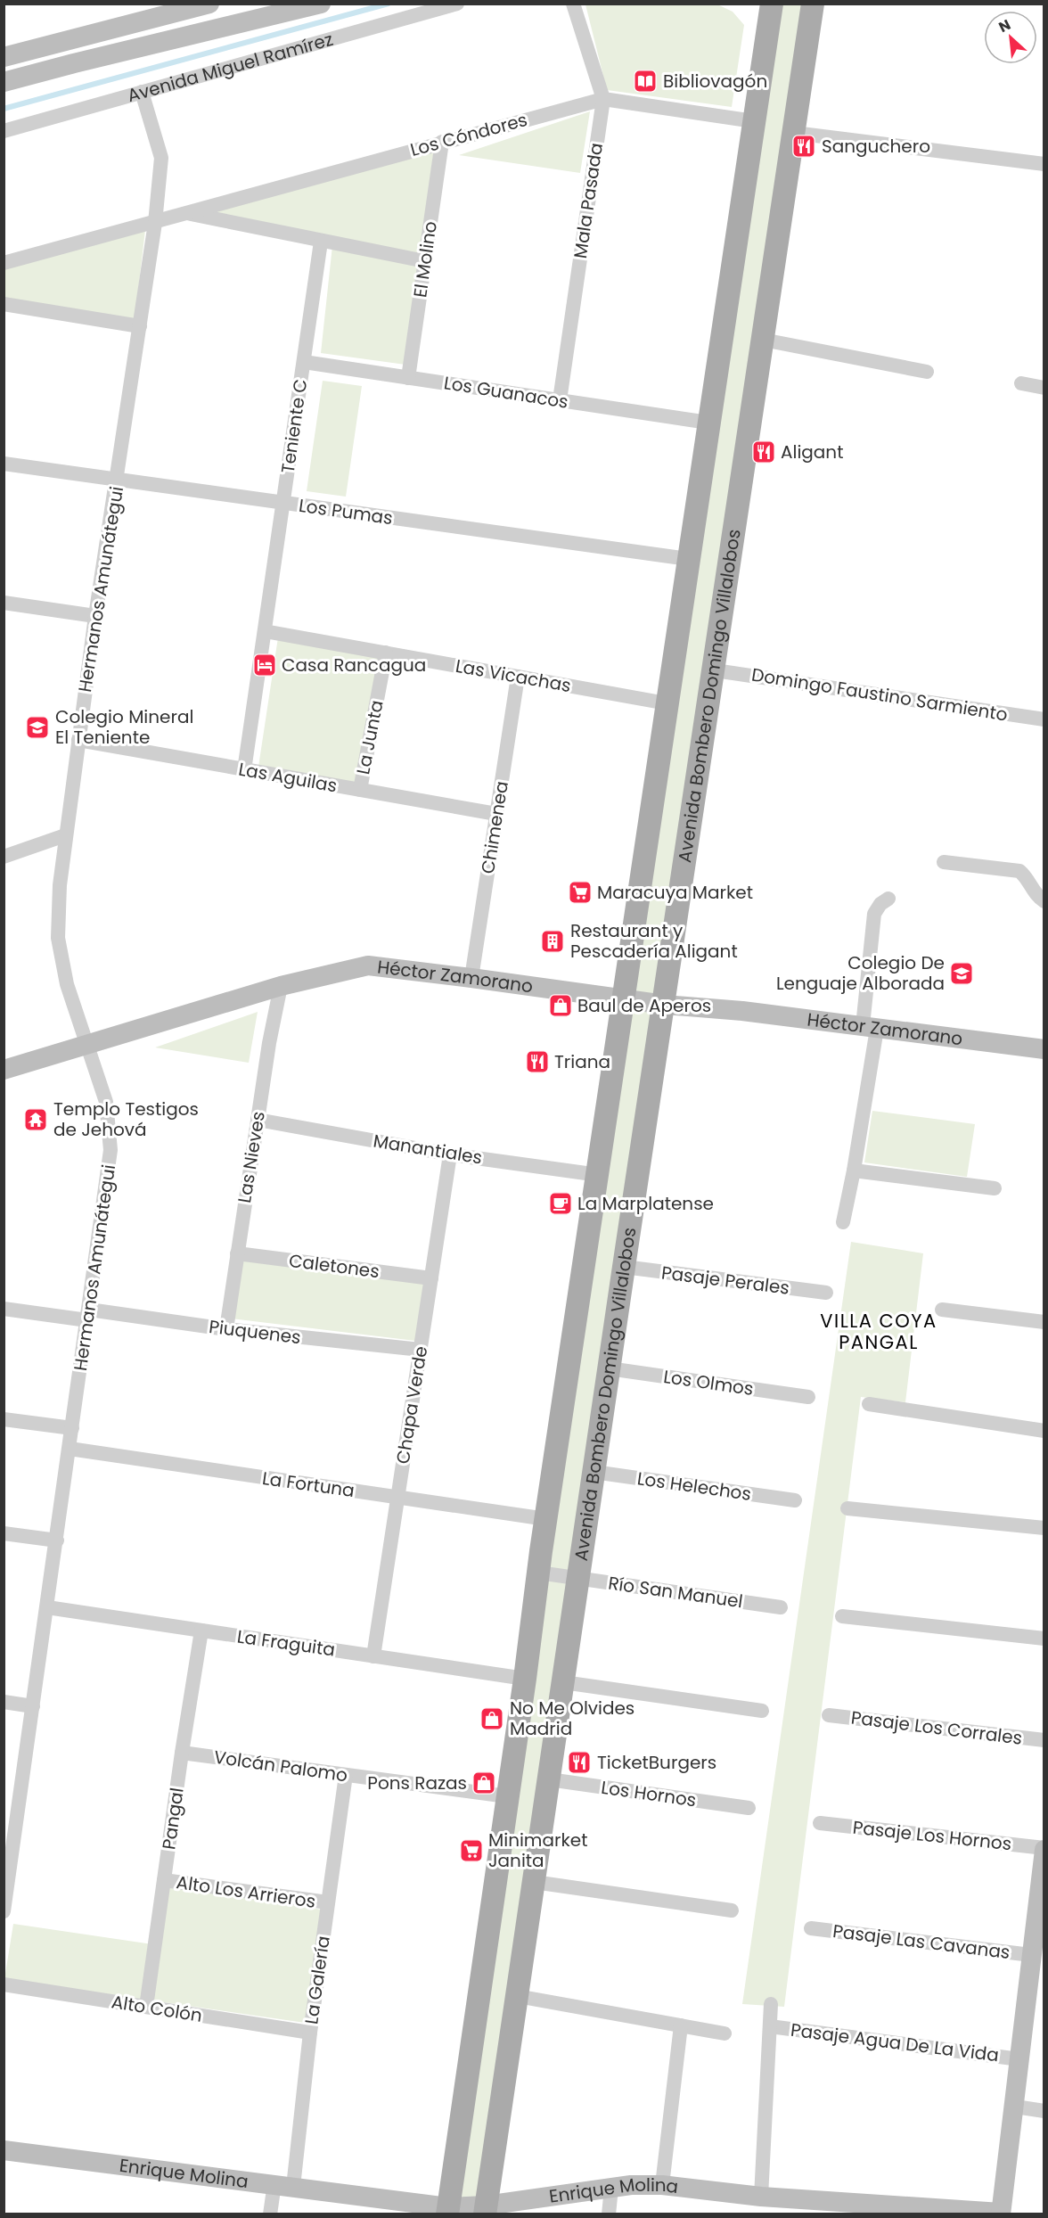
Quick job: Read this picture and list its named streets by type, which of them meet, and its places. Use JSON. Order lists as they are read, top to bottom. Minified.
{"streets":{"main road":["Avenida Bombero Domingo Villalobos"],"street":["Avenida Miguel Ramírez","Los Cóndores","Mala Pasada","El Molino","Los Guanacos","Teniente C","Los Pumas","Hermanos Amunátegui","Las Vicachas","Domingo Faustino Sarmiento","La Junta","Las Aguilas","Chimenea","Héctor Zamorano","Manantiales","Las Nieves","Caletones","Pasaje Perales","Piuquenes","Los Olmos","Chapa Verde","La Fortuna","Los Helechos","Río San Manuel","La Fraguita","Pasaje Los Corrales","Volcán Palomo","Los Hornos","Pangal","Pasaje Los Hornos","Alto Los Arrieros","Pasaje Las Cavanas","La Galería","Alto Colón","Pasaje Agua De La Vida","Enrique Molina"]},"crossings":[["Avenida Miguel Ramírez","Hermanos Amunátegui"],["Los Cóndores","Mala Pasada"],["Los Cóndores","El Molino"],["Los Cóndores","Teniente C"],["Los Cóndores","Hermanos Amunátegui"],["Mala Pasada","Los Guanacos"],["El Molino","Los Guanacos"],["Los Guanacos","Teniente C"],["Teniente C","Los Pumas"],["Teniente C","Las Vicachas"],["Teniente C","Las Aguilas"],["Los Pumas","Hermanos Amunátegui"],["Hermanos Amunátegui","Las Aguilas"],["Hermanos Amunátegui","Héctor Zamorano"],["Hermanos Amunátegui","Piuquenes"],["Hermanos Amunátegui","La Fortuna"],["Hermanos Amunátegui","La Fraguita"],["Las Vicachas","La Junta"],["Las Vicachas","Chimenea"],["Domingo Faustino Sarmiento","Avenida Bombero Domingo Villalobos"],["Avenida Bombero Domingo Villalobos","Héctor Zamorano"],["Avenida Bombero Domingo Villalobos","Pasaje Perales"],["Avenida Bombero Domingo Villalobos","Los Olmos"],["Avenida Bombero Domingo Villalobos","Los Helechos"],["Avenida Bombero Domingo Villalobos","Río San Manuel"],["Avenida Bombero Domingo Villalobos","Los Hornos"],["Avenida Bombero Domingo Villalobos","Enrique Molina"],["La Junta","Las Aguilas"],["Las Aguilas","Chimenea"],["Chimenea","Héctor Zamorano"],["Héctor Zamorano","Las Nieves"],["Manantiales","Las Nieves"],["Manantiales","Chapa Verde"],["Las Nieves","Caletones"],["Las Nieves","Piuquenes"],["Caletones","Chapa Verde"],["Piuquenes","Chapa Verde"],["Chapa Verde","La Fortuna"],["Chapa Verde","La Fraguita"],["La Fraguita","Pangal"],["Volcán Palomo","Pangal"],["Volcán Palomo","La Galería"],["Pangal","Alto Los Arrieros"],["Pangal","Alto Colón"],["Alto Los Arrieros","La Galería"],["La Galería","Alto Colón"],["La Galería","Enrique Molina"]],"districts":["VILLA COYA PANGAL"],"places":{"library":["Bibliovagón"],"restaurant":["Sanguchero","Aligant","Triana","TicketBurgers"],"hotel":["Casa Rancagua"],"school or university":["Colegio Mineral El Teniente","Colegio De Lenguaje Alborada"],"supermarket":["Maracuya Market","Minimarket Janita"],"building":["Restaurant y Pescadería Aligant"],"shop":["Baul de Aperos","No Me Olvides Madrid","Pons Razas"],"temple":["Templo Testigos de Jehová"],"cafe":["La Marplatense"]},"north":"top left"}
